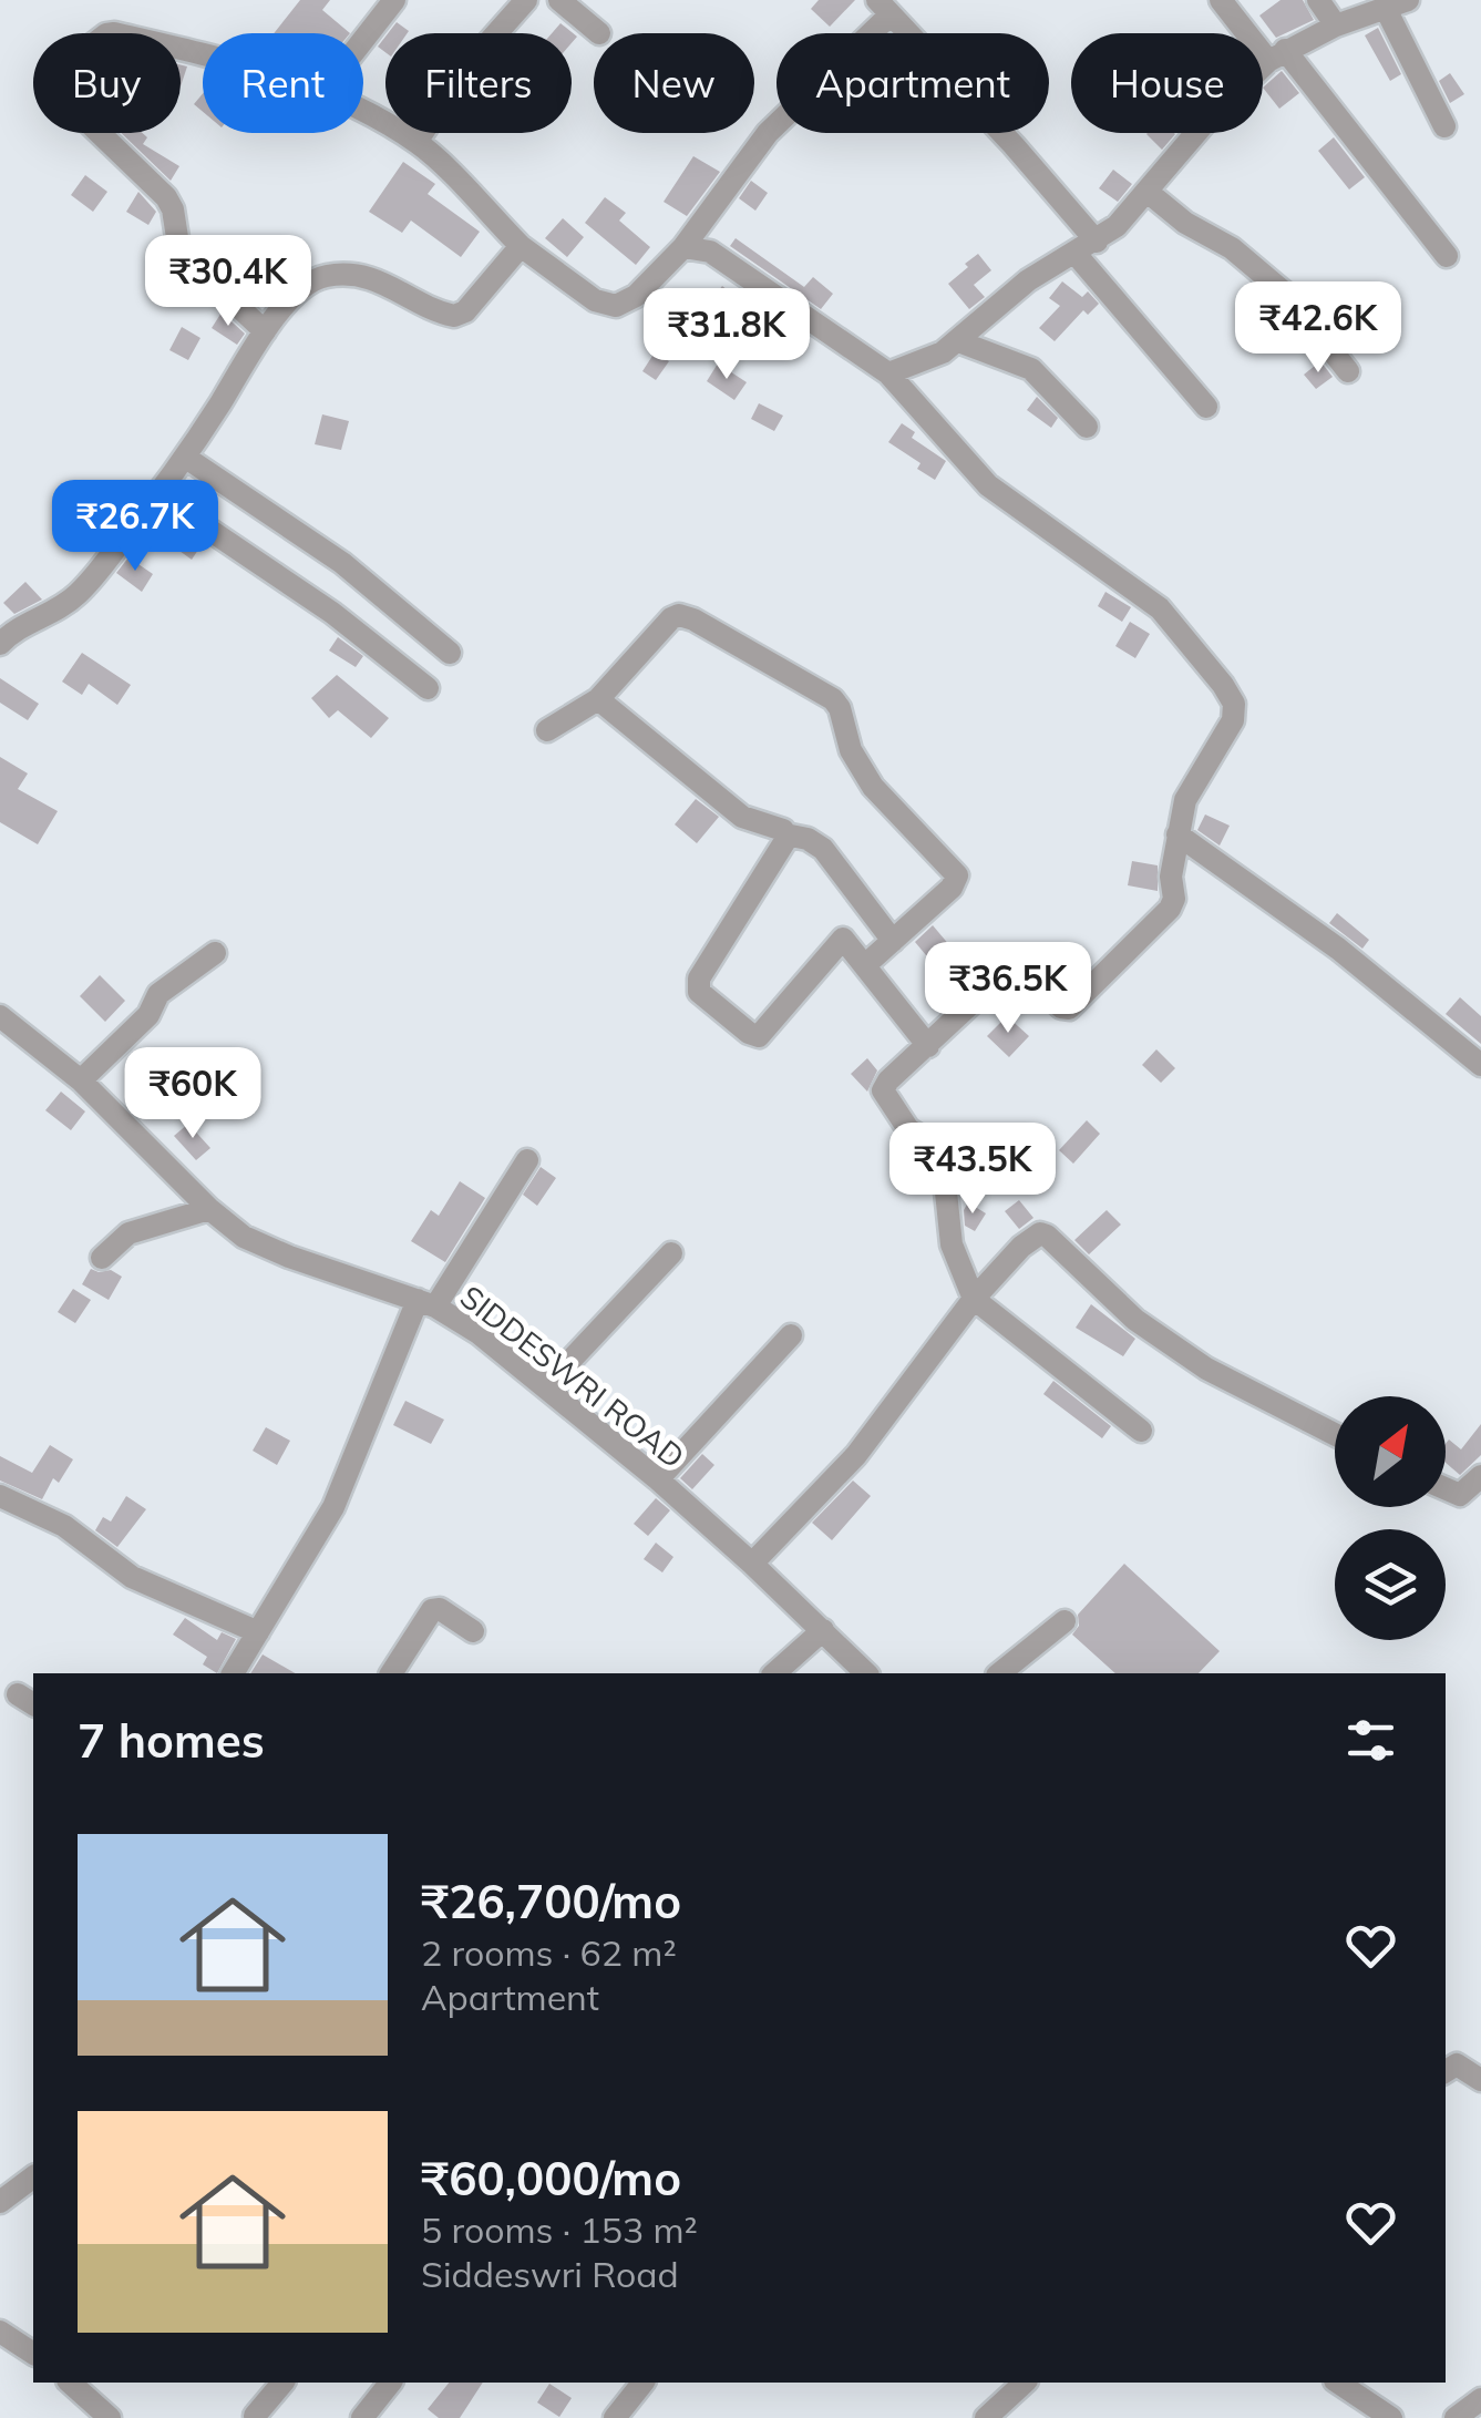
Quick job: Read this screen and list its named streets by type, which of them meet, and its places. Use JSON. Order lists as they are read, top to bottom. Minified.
{"streets":{"street":["SIDDESWRI ROAD"]},"north":"top right","page":{"chip":["Buy","Rent","Filters","New","Apartment","House"],"price":["₹30.4K","₹42.6K","₹31.8K","₹26.7K","₹36.5K","₹60K","₹43.5K"],"heading":"7 homes","list":[{"name":"₹26,700/mo","note":"2 rooms · 62 m² · Apartment"},{"name":"₹60,000/mo","note":"5 rooms · 153 m² · Siddeswri Road"}]}}
